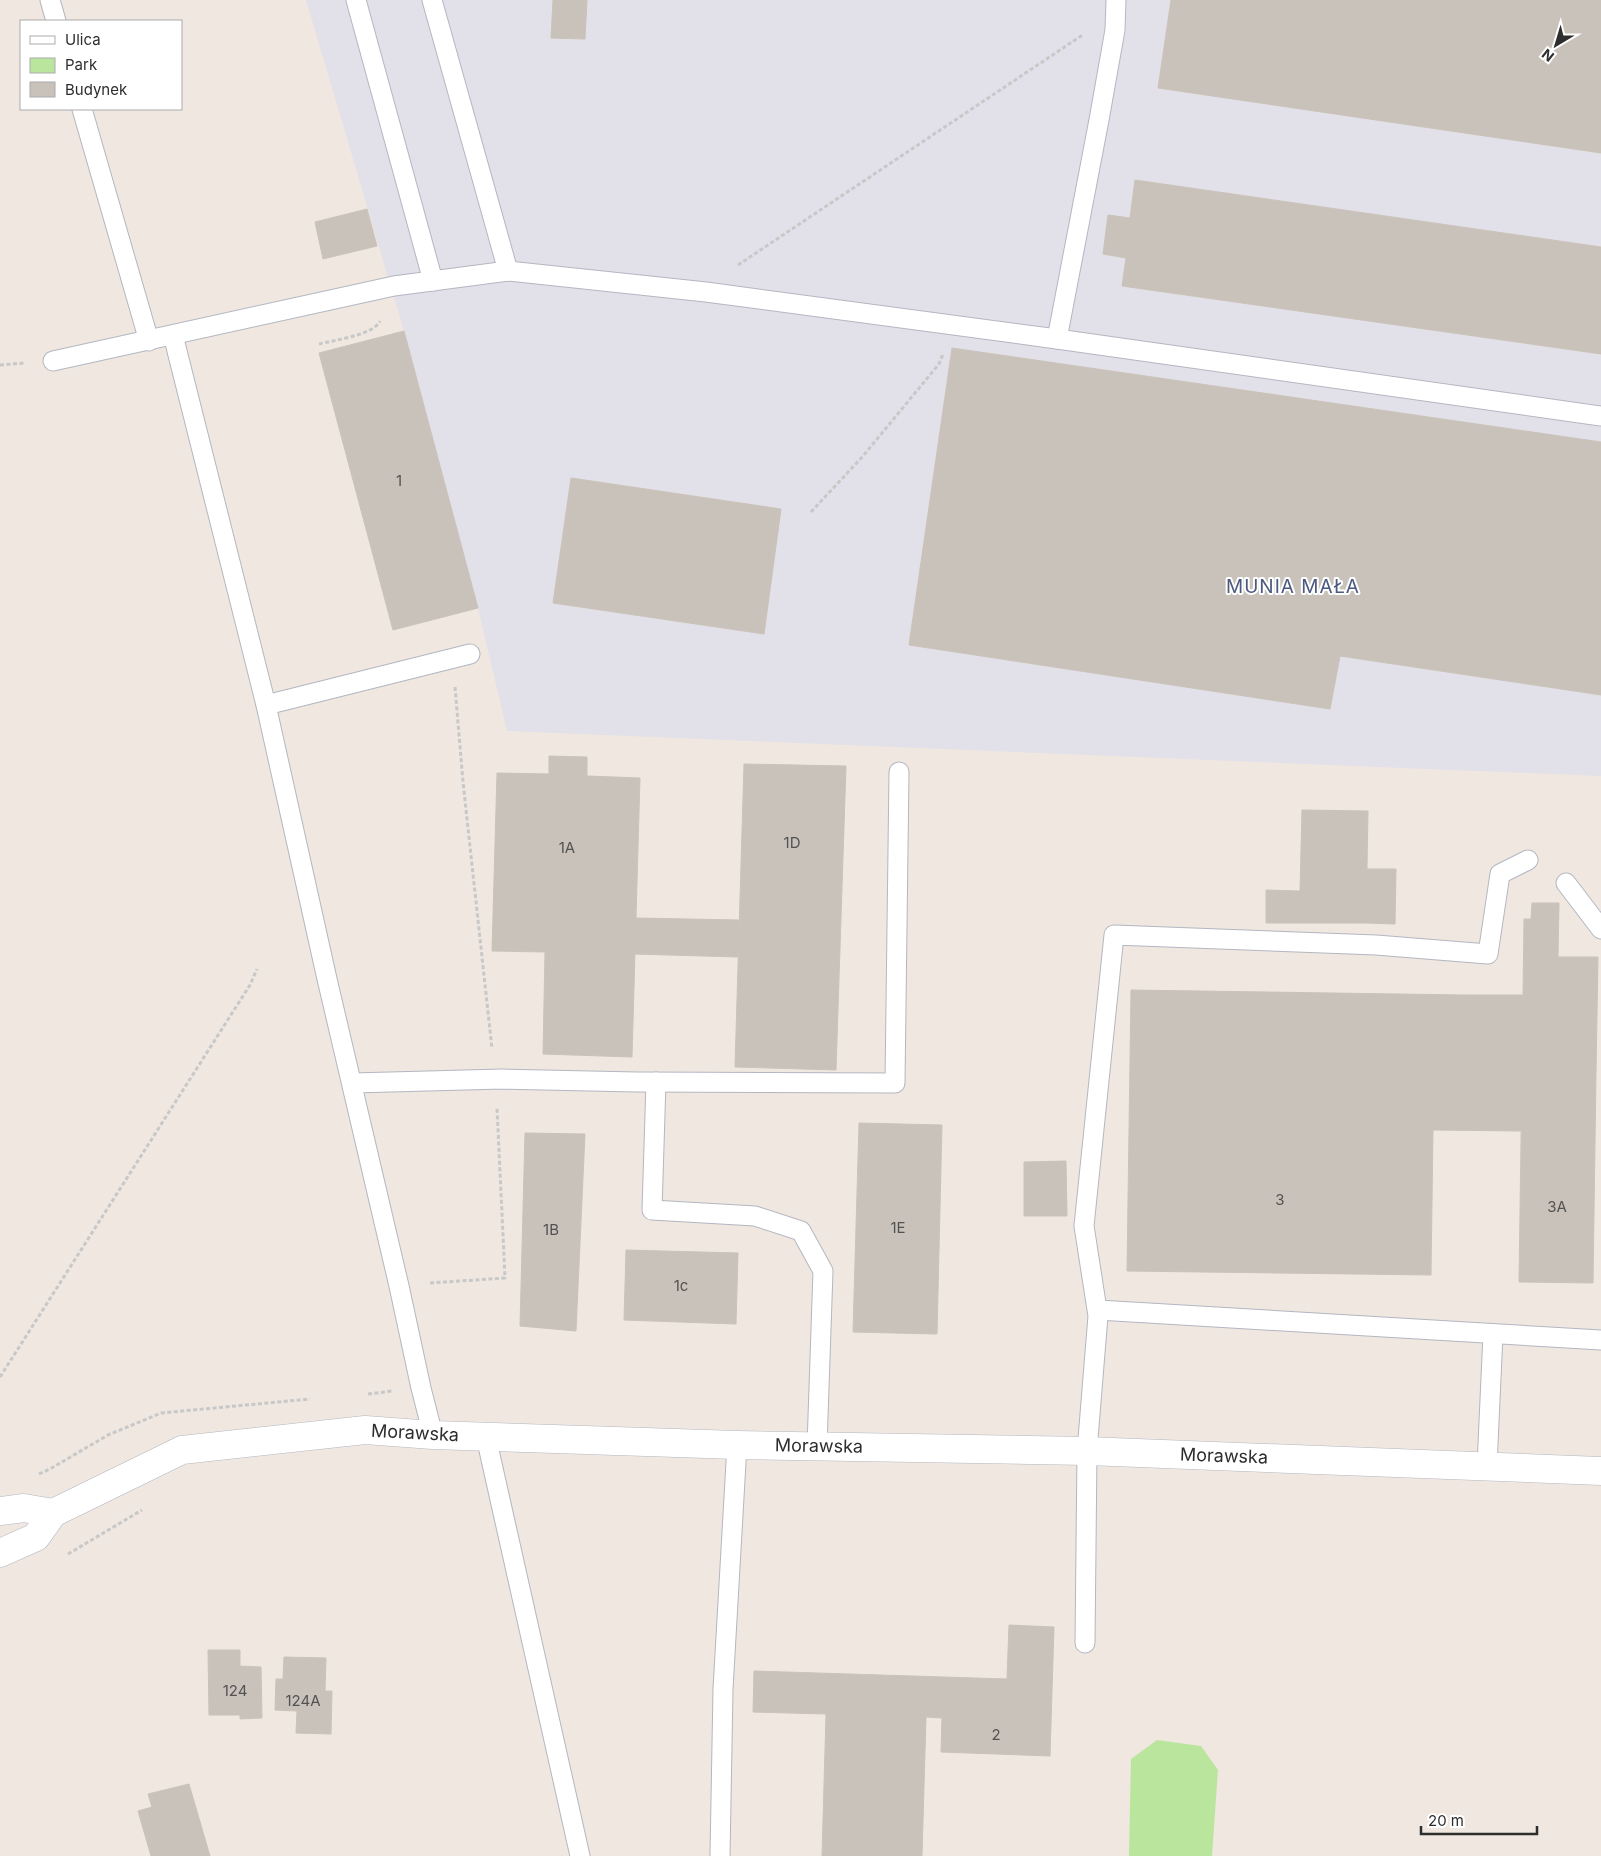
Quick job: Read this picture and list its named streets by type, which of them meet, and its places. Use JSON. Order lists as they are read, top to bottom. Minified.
{"streets":{"main road":["Morawska"]},"districts":["MUNIA MAŁA"],"house_numbers":["1","1D","1A","3","3A","1E","1B","1c","124","124A","2"],"legend":["Ulica","Park","Budynek"],"scale_bar":"20 m","north":"bottom left"}
